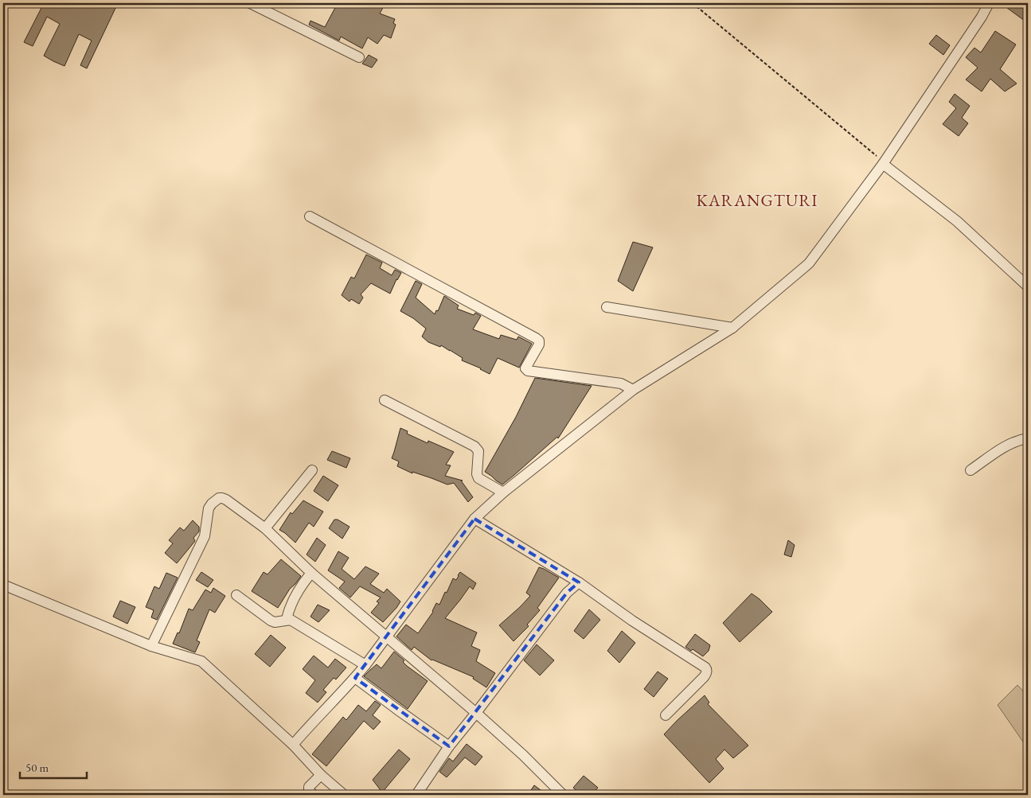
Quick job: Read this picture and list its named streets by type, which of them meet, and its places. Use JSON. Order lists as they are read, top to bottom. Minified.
{"districts":["KARANGTURI"],"scale_bar":"50 m"}
